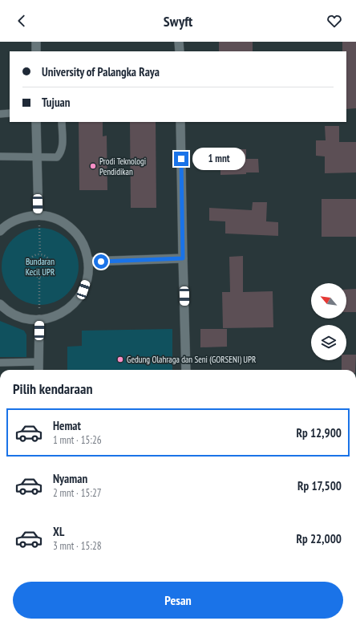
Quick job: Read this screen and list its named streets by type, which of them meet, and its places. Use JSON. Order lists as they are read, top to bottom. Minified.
{"parks":["Bundaran Kecil UPR"],"places":["Prodi Teknologi Pendidikan","Gedung Olahraga dan Seni (GORSENI) UPR"],"north":"top left","page":{"header":"Swyft","banner":["University of Palangka Raya","Tujuan"],"bubble":"1 mnt","heading":"Pilih kendaraan","list":[{"name":"Hemat","note":"1 mnt · 15:26","value":"Rp 12,900"},{"name":"Nyaman","note":"2 mnt · 15:27","value":"Rp 17,500"},{"name":"XL","note":"3 mnt · 15:28","value":"Rp 22,000"}],"buttons":"Pesan"}}
